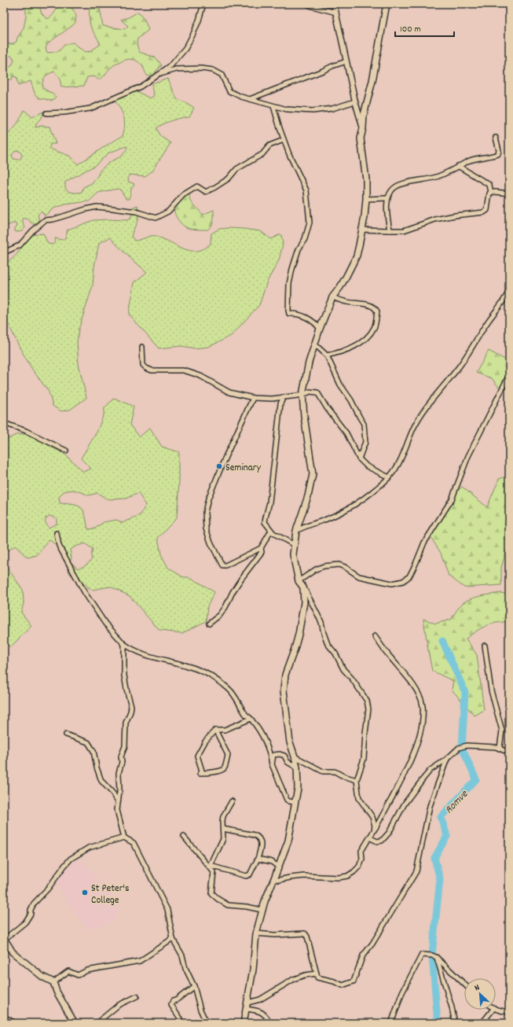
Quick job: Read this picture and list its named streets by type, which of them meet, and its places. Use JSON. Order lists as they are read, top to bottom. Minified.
{"water":["Romve"],"places":["Seminary","St Peter's College"],"scale_bar":"100 m","north":"top left"}
